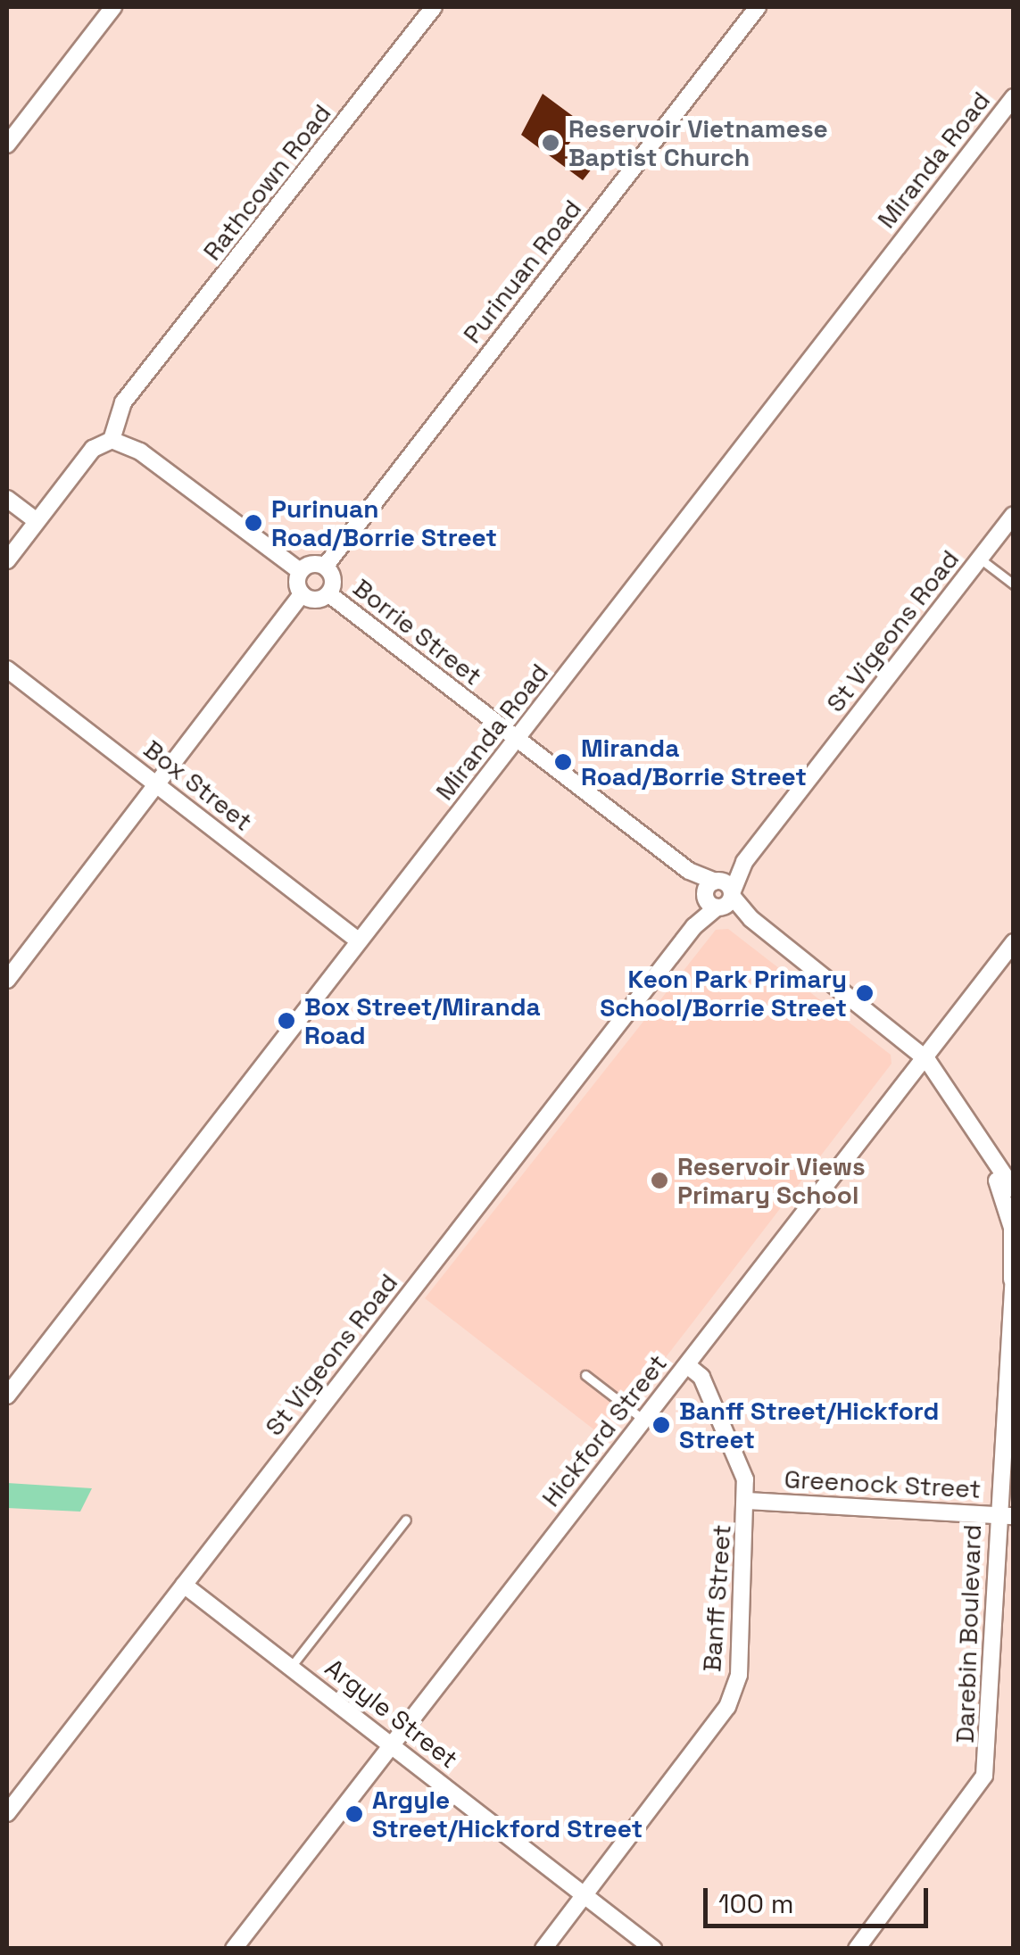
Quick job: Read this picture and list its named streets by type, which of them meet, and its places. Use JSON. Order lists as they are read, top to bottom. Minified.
{"streets":{"street":["Miranda Road","Rathcown Road","Purinuan Road","St Vigeons Road","Borrie Street","Box Street","Hickford Street","Greenock Street","Banff Street","Darebin Boulevard","Argyle Street"]},"crossings":[["Miranda Road","Borrie Street"],["Miranda Road","Box Street"],["Purinuan Road","Borrie Street"],["St Vigeons Road","Borrie Street"],["St Vigeons Road","Argyle Street"],["Borrie Street","Hickford Street"],["Borrie Street","Darebin Boulevard"],["Hickford Street","Banff Street"],["Hickford Street","Darebin Boulevard"],["Hickford Street","Argyle Street"],["Greenock Street","Banff Street"],["Greenock Street","Darebin Boulevard"],["Banff Street","Argyle Street"]],"places":["Reservoir Vietnamese Baptist Church","Purinuan Road/Borrie Street","Miranda Road/Borrie Street","Keon Park Primary School/Borrie Street","Box Street/Miranda Road","Reservoir Views Primary School","Banff Street/Hickford Street","Argyle Street/Hickford Street"],"scale_bar":"100 m"}
